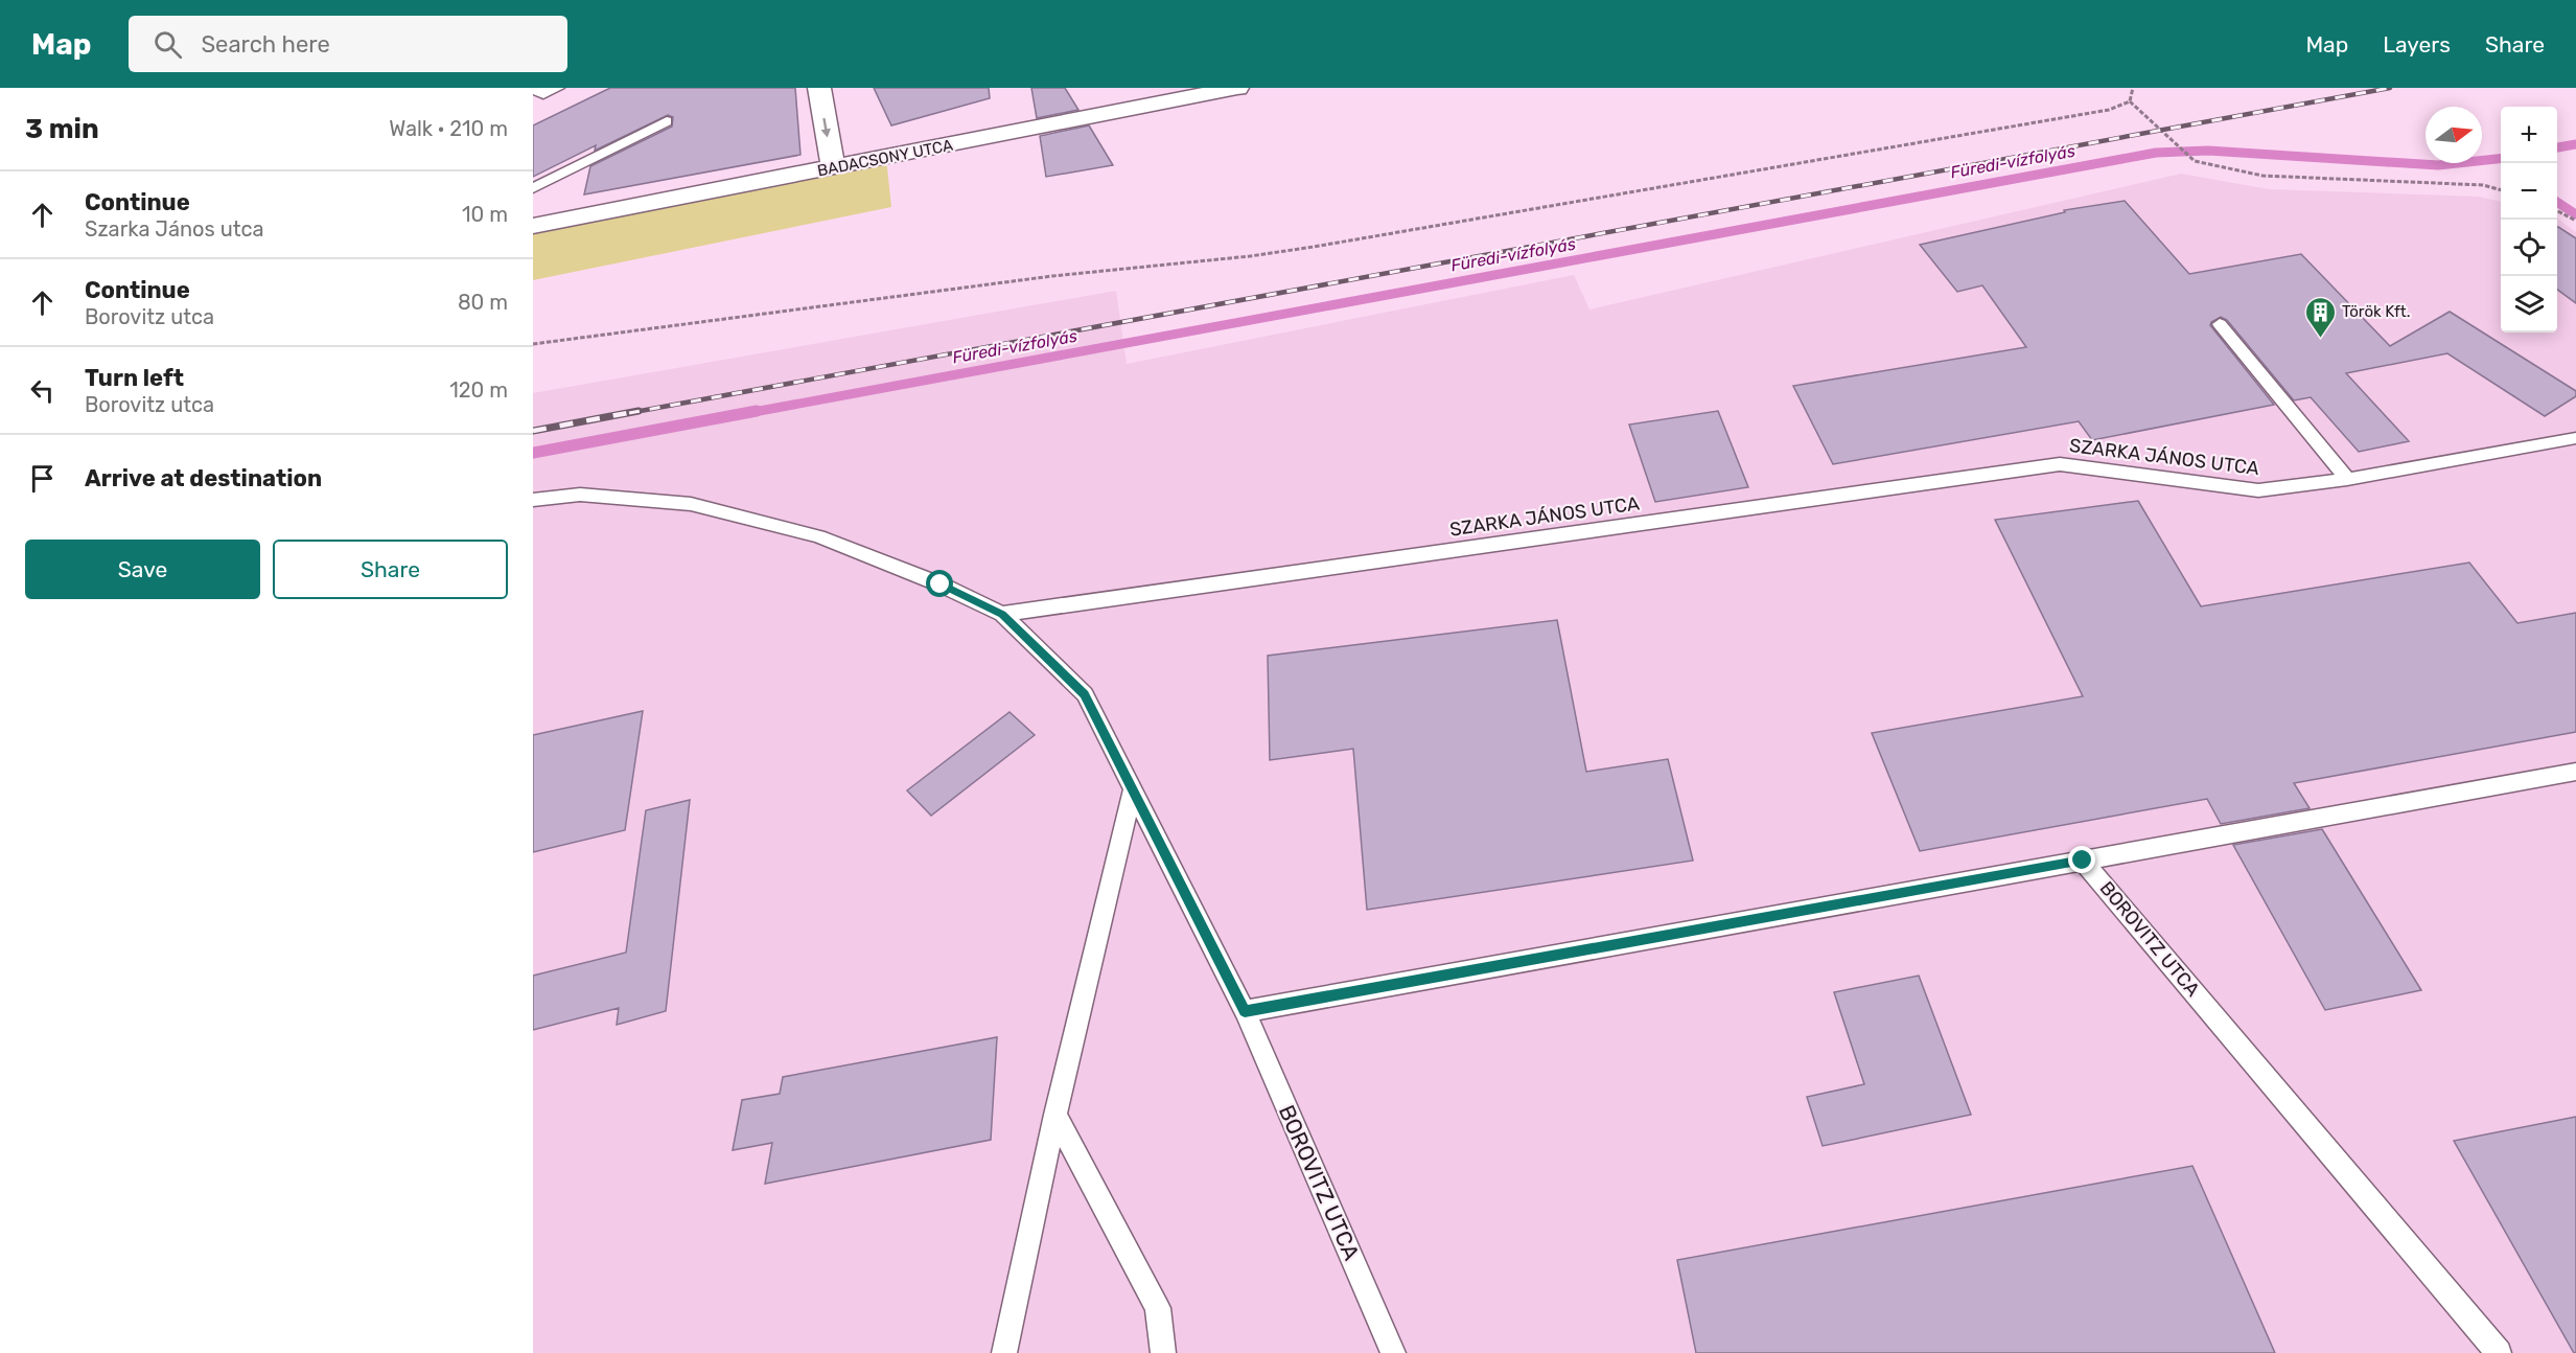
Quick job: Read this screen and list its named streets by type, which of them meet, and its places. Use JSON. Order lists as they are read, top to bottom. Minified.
{"streets":{"street":["BADACSONY UTCA"],"lane":["SZARKA JÁNOS UTCA","BOROVITZ UTCA"]},"crossings":[["SZARKA JÁNOS UTCA","BOROVITZ UTCA"]],"water":["Füredi-vízfolyás"],"places":{"building":["Török Kft."]},"north":"right","page":{"header":"Map","search":"Search here","nav":["Map","Layers","Share"],"heading":["3 min","Walk · 210 m"],"map_buttons":["+","−"],"list":[["Continue","Szarka János utca","10 m"],["Continue","Borovitz utca","80 m"],["Turn left","Borovitz utca","120 m"],"Arrive at destination"],"buttons":["Save","Share"]}}
